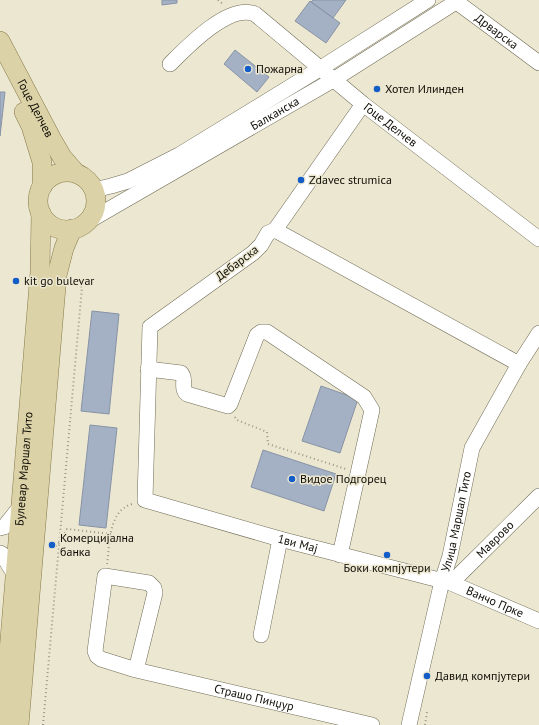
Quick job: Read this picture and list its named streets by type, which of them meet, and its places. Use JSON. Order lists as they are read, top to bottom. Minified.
{"streets":{"main road":["Гоце Делчев","Булевар Маршал Тито"],"street":["Дрварска","Балканска","Дебарска","Улица Маршал Тито","Маврово","1ви Мај","Ванчо Прке","Страшо Пинџур"]},"crossings":[["Дрварска","Балканска"],["Гоце Делчев","Балканска"],["Гоце Делчев","Дебарска"],["Гоце Делчев","Булевар Маршал Тито"],["Балканска","Булевар Маршал Тито"],["Дебарска","1ви Мај"],["Улица Маршал Тито","Маврово"],["Улица Маршал Тито","1ви Мај"],["Улица Маршал Тито","Ванчо Прке"],["Маврово","1ви Мај"],["Маврово","Ванчо Прке"],["1ви Мај","Ванчо Прке"]],"places":["Пожарна","Хотел Илинден","Zdavec strumica","kit go bulevar","Видое Подгорец","Комерцијална банка","Боки компјутери","Давид компјутери"]}
